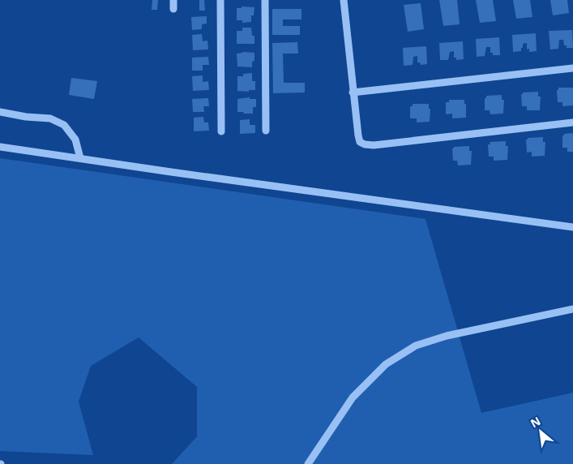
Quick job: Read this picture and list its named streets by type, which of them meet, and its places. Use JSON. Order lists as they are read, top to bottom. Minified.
{"north":"top left"}
